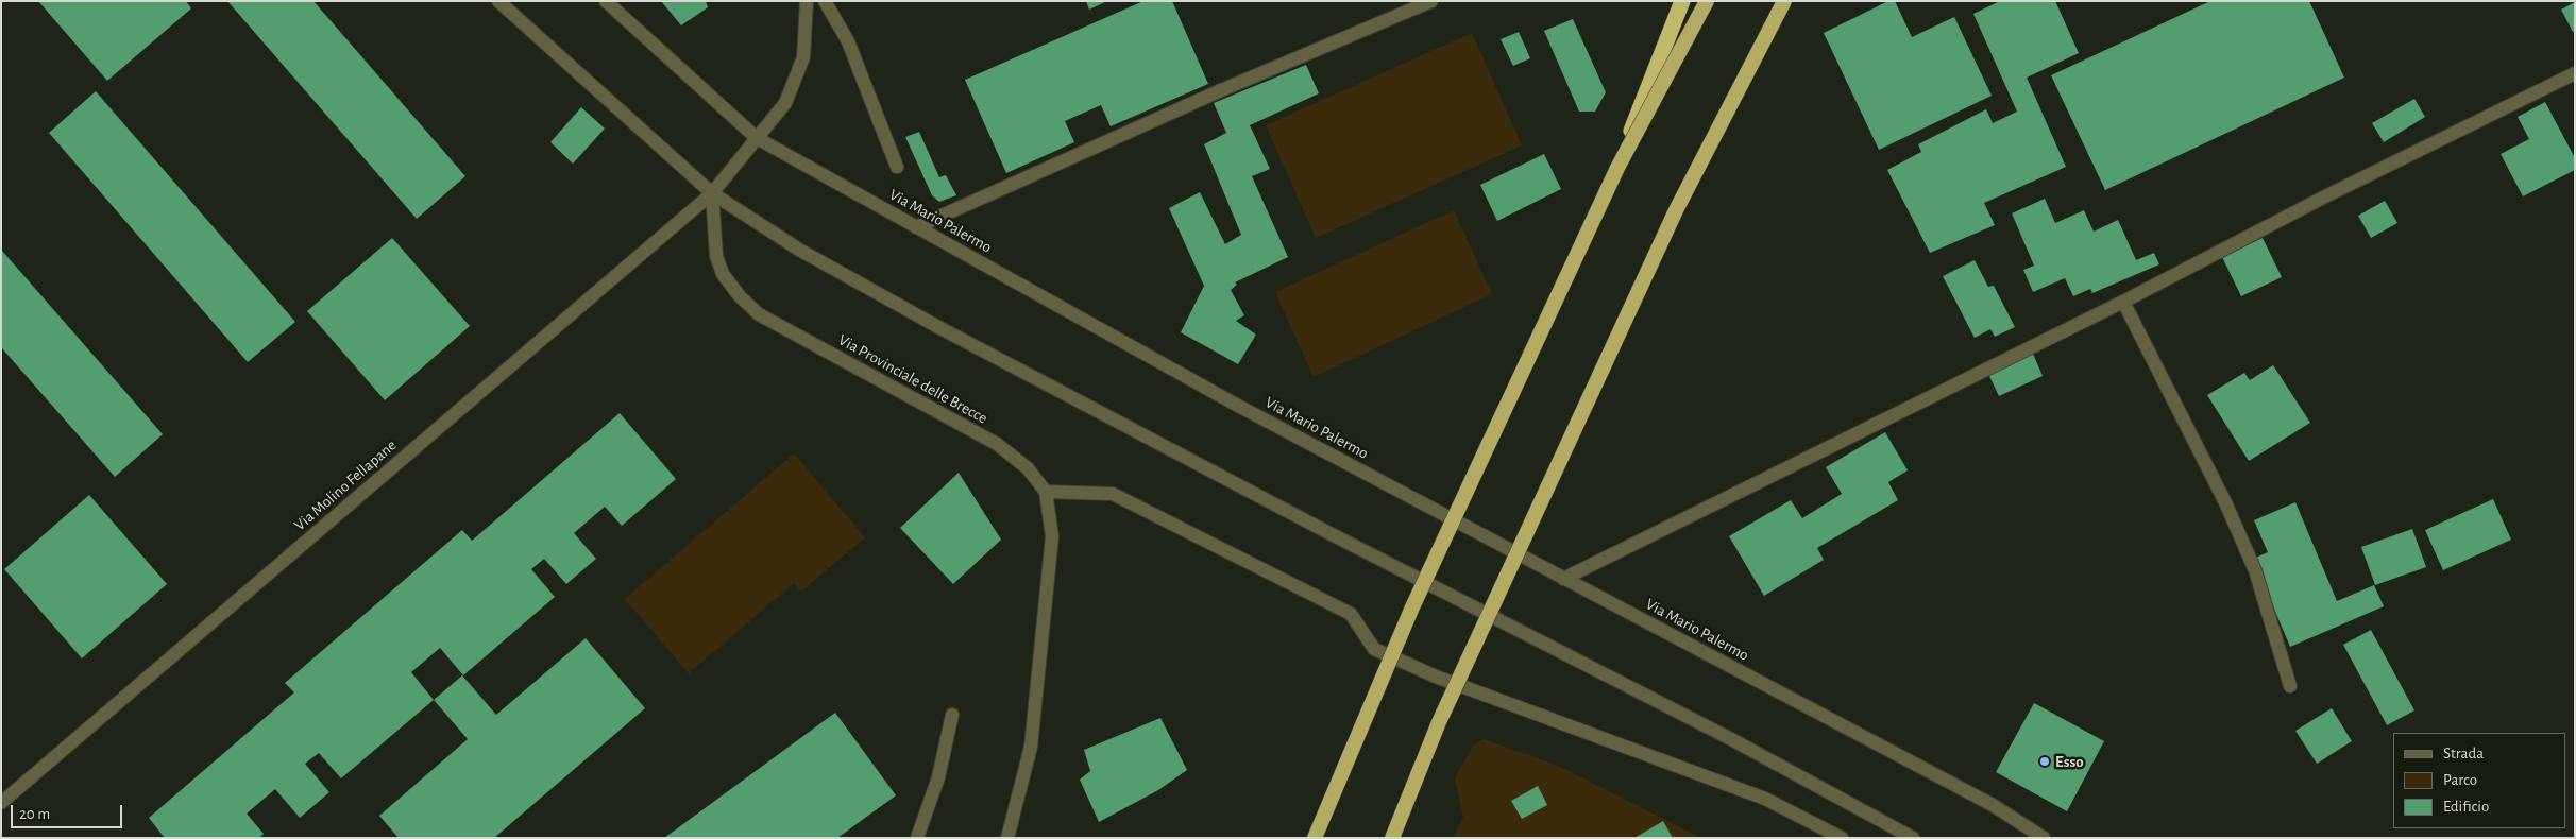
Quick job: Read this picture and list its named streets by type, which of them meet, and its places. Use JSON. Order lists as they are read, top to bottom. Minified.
{"streets":{"street":["Via Mario Palermo","Via Provinciale delle Brecce","Via Molino Fellapane"]},"crossings":[["Via Provinciale delle Brecce","Via Molino Fellapane"]],"places":["Esso"],"legend":["Strada","Parco","Edificio"],"scale_bar":"20 m"}
